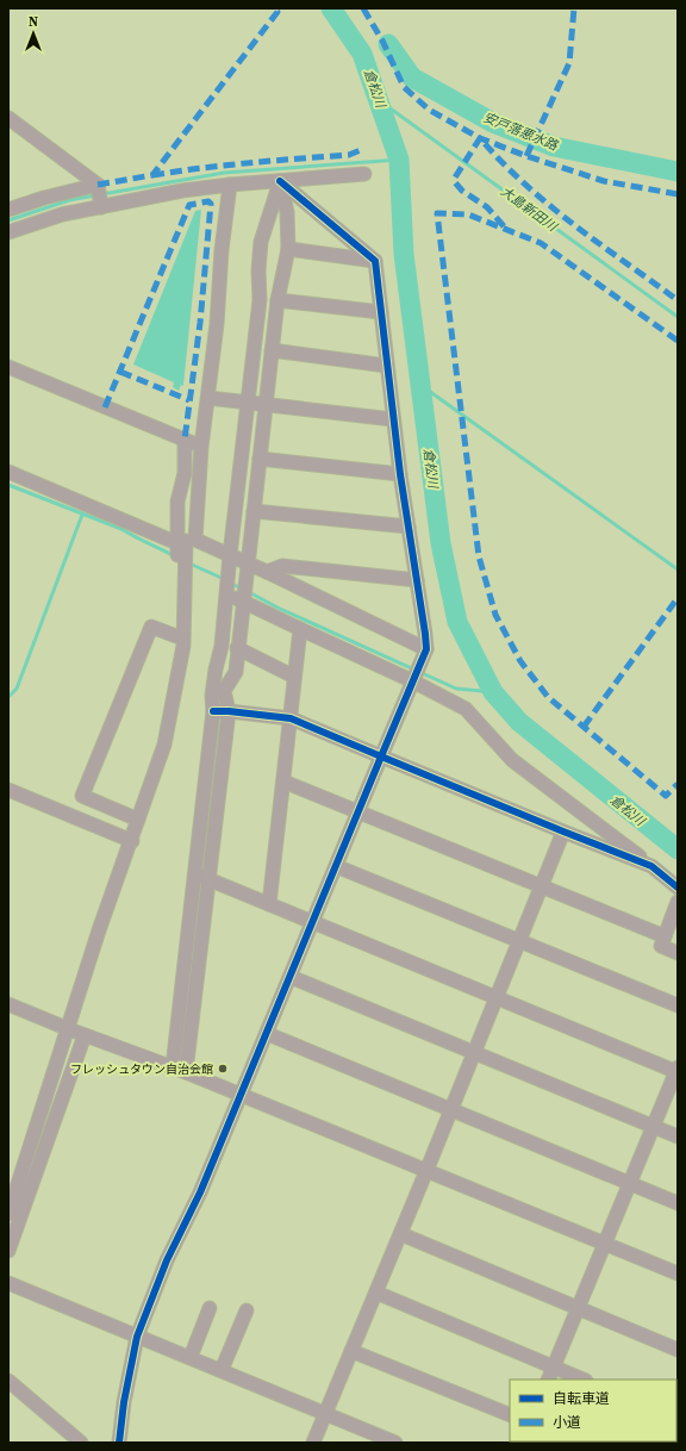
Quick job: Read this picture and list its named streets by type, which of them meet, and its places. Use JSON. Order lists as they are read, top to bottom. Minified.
{"water":["倉松川","安戸落悪水路","大島新田川"],"places":["フレッシュタウン自治会館"],"legend":["自転車道","小道"],"north":"top"}
